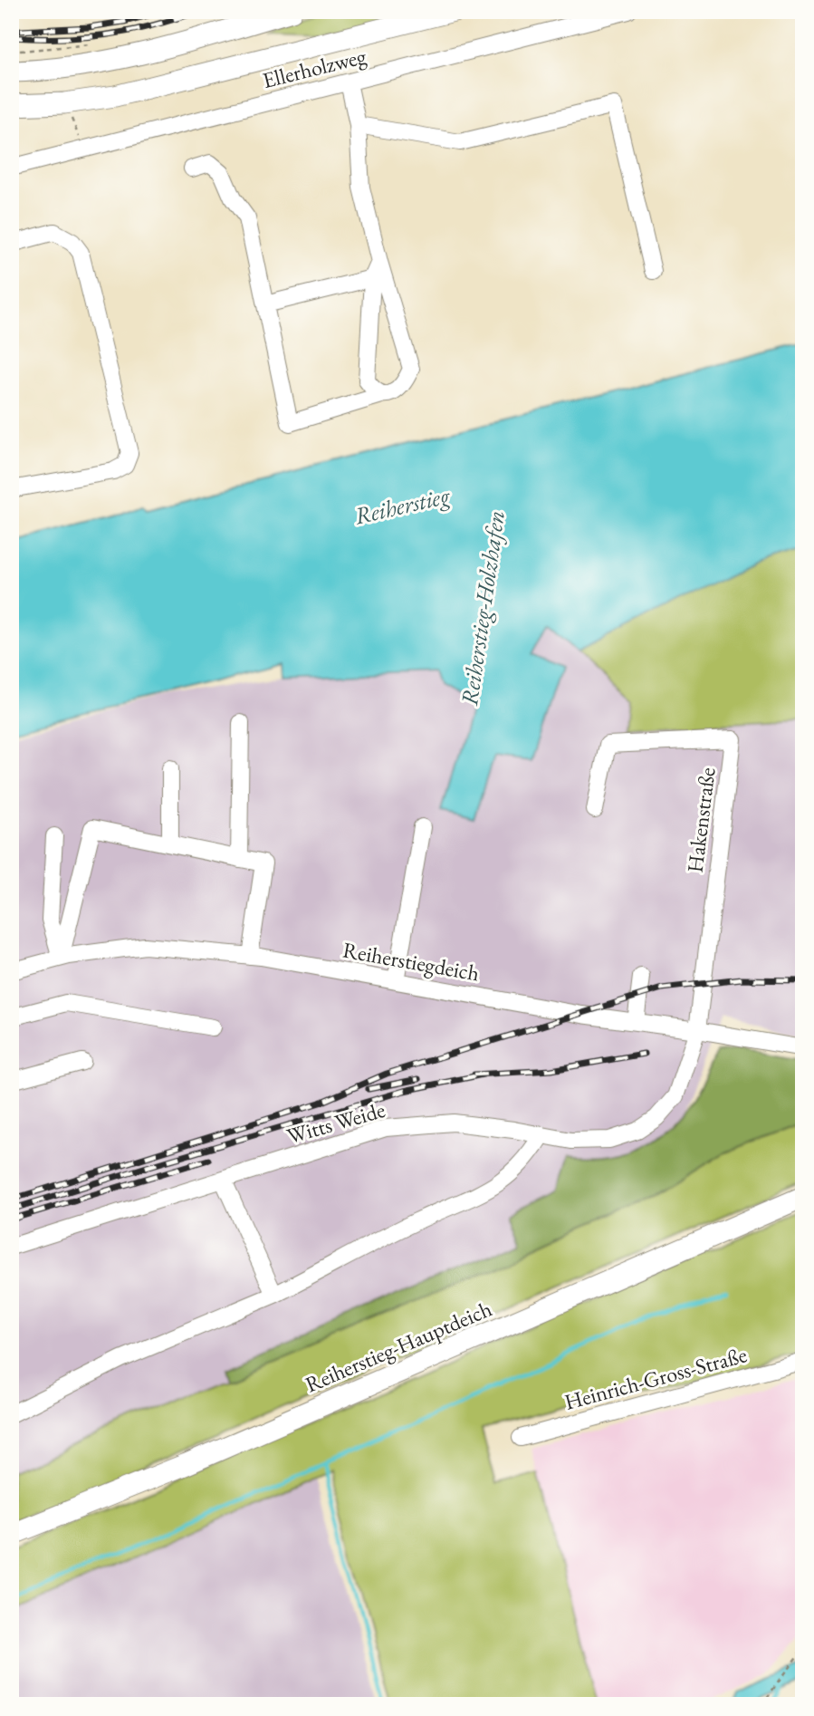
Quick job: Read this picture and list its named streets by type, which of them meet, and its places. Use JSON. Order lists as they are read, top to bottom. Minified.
{"streets":{"main road":["Reiherstieg-Hauptdeich"],"street":["Ellerholzweg","Hakenstraße","Reiherstiegdeich","Witts Weide","Heinrich-Gross-Straße"]},"crossings":[["Hakenstraße","Reiherstiegdeich"],["Hakenstraße","Witts Weide"],["Reiherstiegdeich","Witts Weide"]],"water":["Reiherstieg","Reiherstieg-Holzhafen"]}
